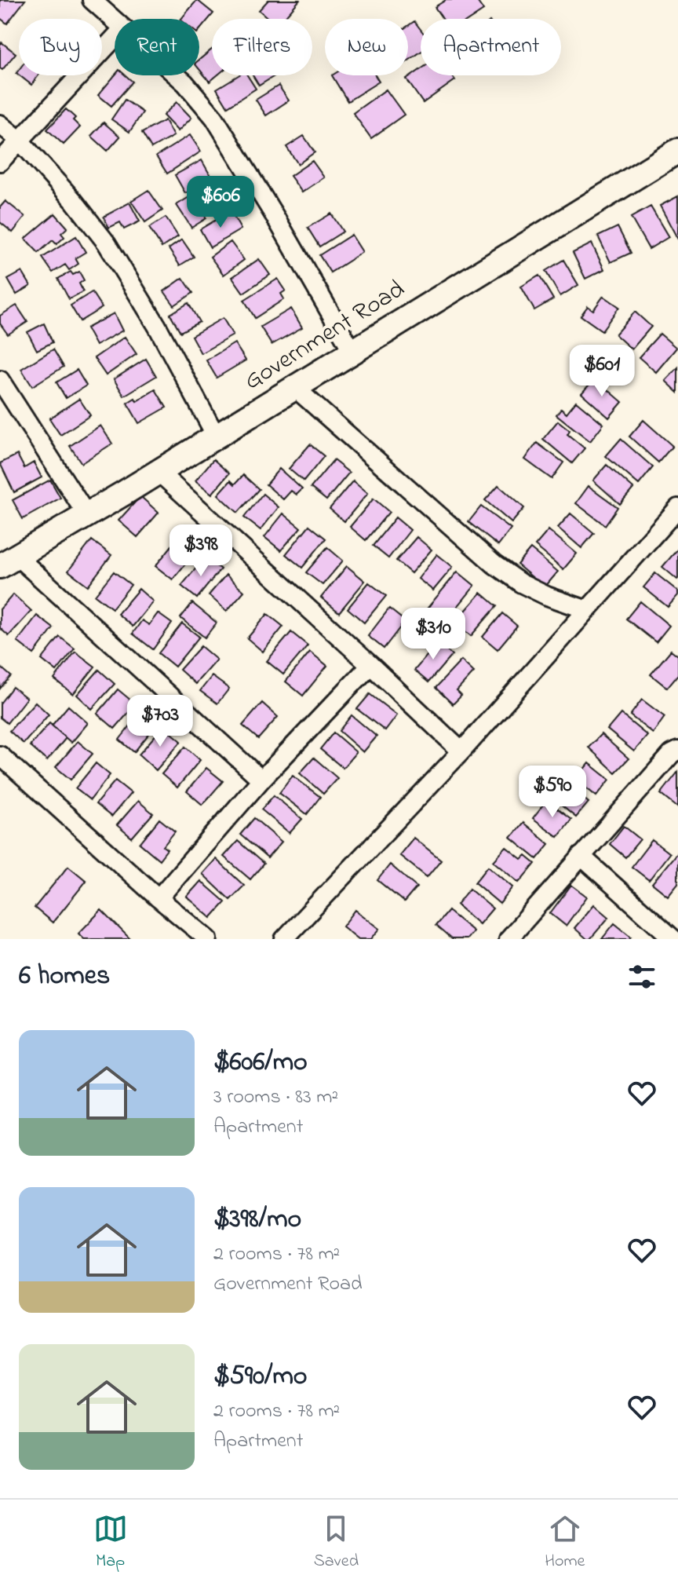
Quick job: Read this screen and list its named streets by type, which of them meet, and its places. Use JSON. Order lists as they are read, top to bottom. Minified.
{"streets":{"street":["Government Road"]},"page":{"chip":["Buy","Rent","Filters","New","Apartment"],"price":["$606","$601","$398","$310","$703","$590"],"heading":"6 homes","list":[{"name":"$606/mo","note":"3 rooms · 83 m² · Apartment"},{"name":"$398/mo","note":"2 rooms · 78 m² · Government Road"},{"name":"$590/mo","note":"2 rooms · 78 m² · Apartment"}],"tabs":["Map","Saved","Home"]}}
